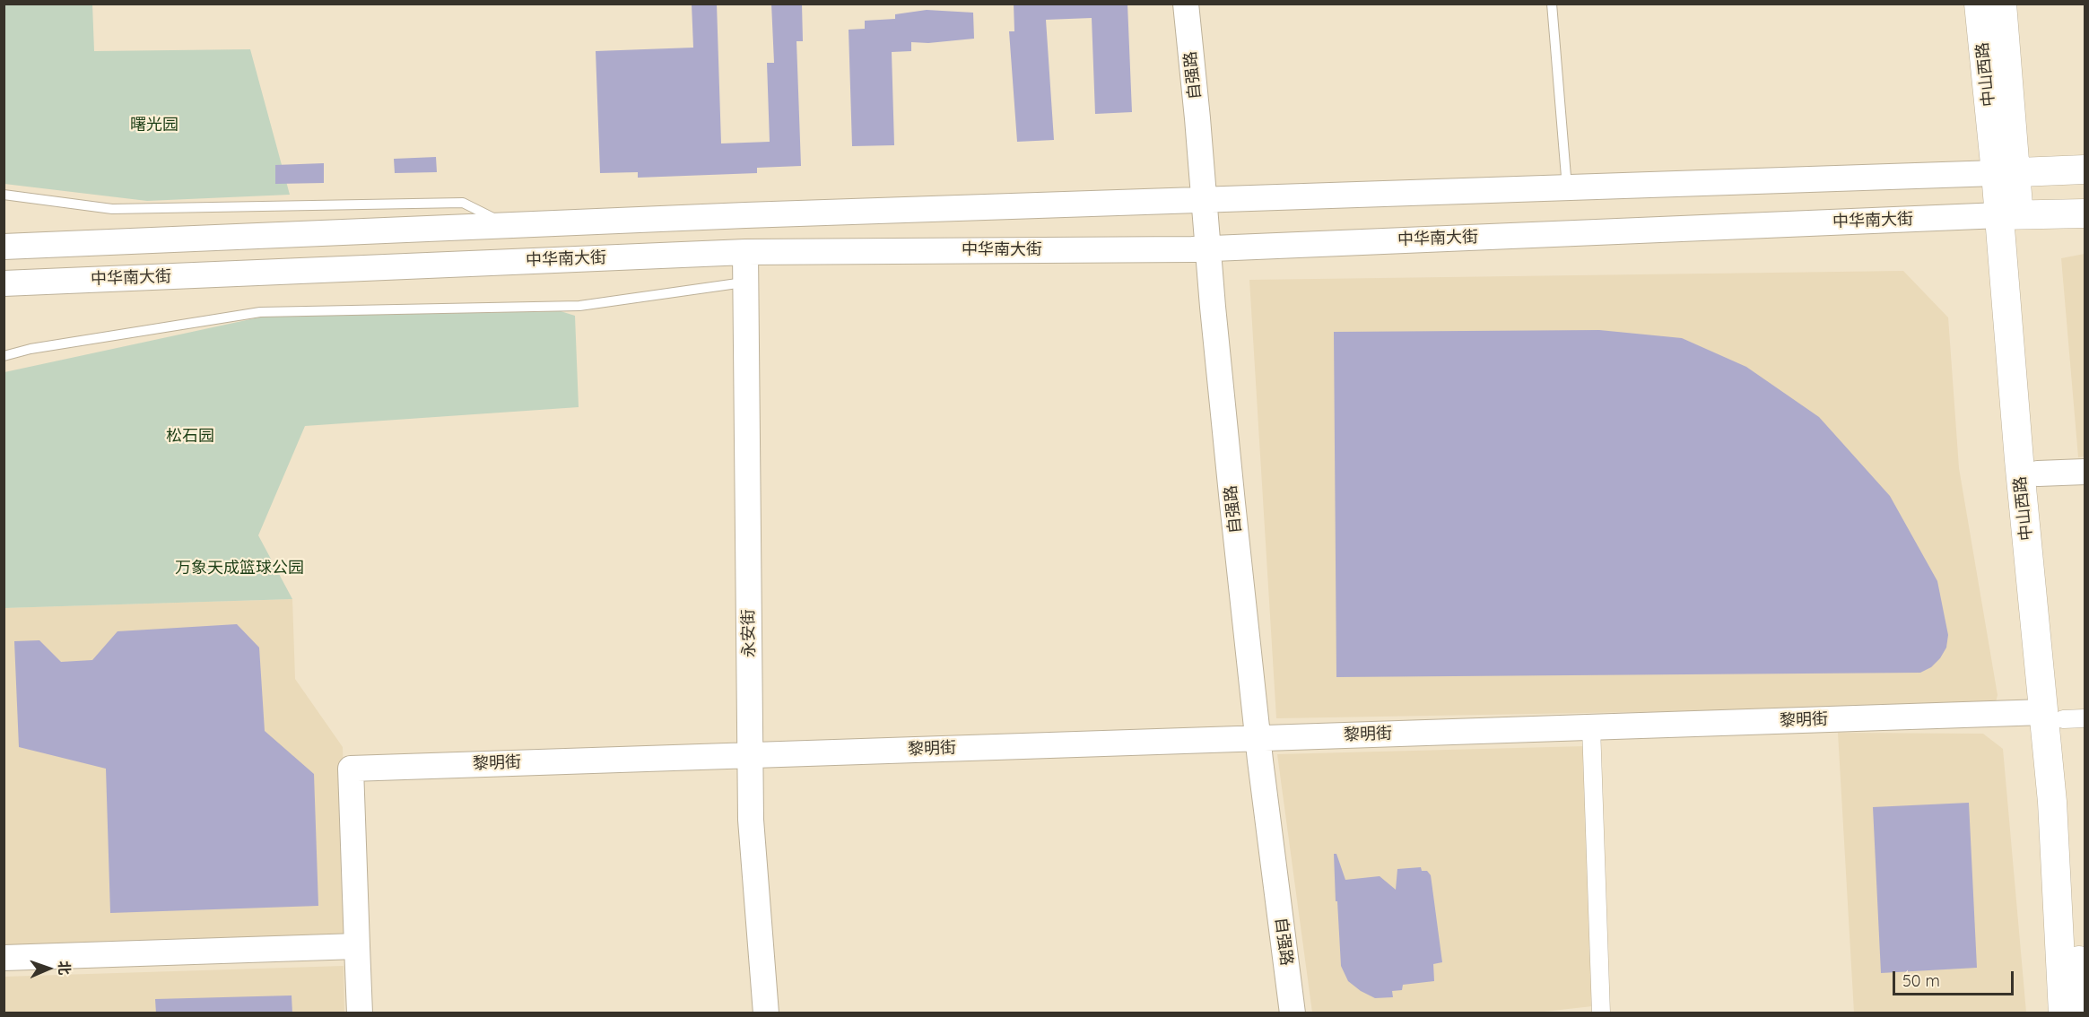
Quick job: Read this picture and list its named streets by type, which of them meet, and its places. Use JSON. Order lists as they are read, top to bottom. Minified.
{"streets":{"main road":["中山西路","自强路","中华南大街","永安街","黎明街"]},"crossings":[["中山西路","中华南大街"],["中山西路","黎明街"],["自强路","中华南大街"],["自强路","黎明街"],["中华南大街","永安街"],["永安街","黎明街"]],"parks":["曙光园","松石园","万象天成篮球公园"],"scale_bar":"50 m","north":"right"}
